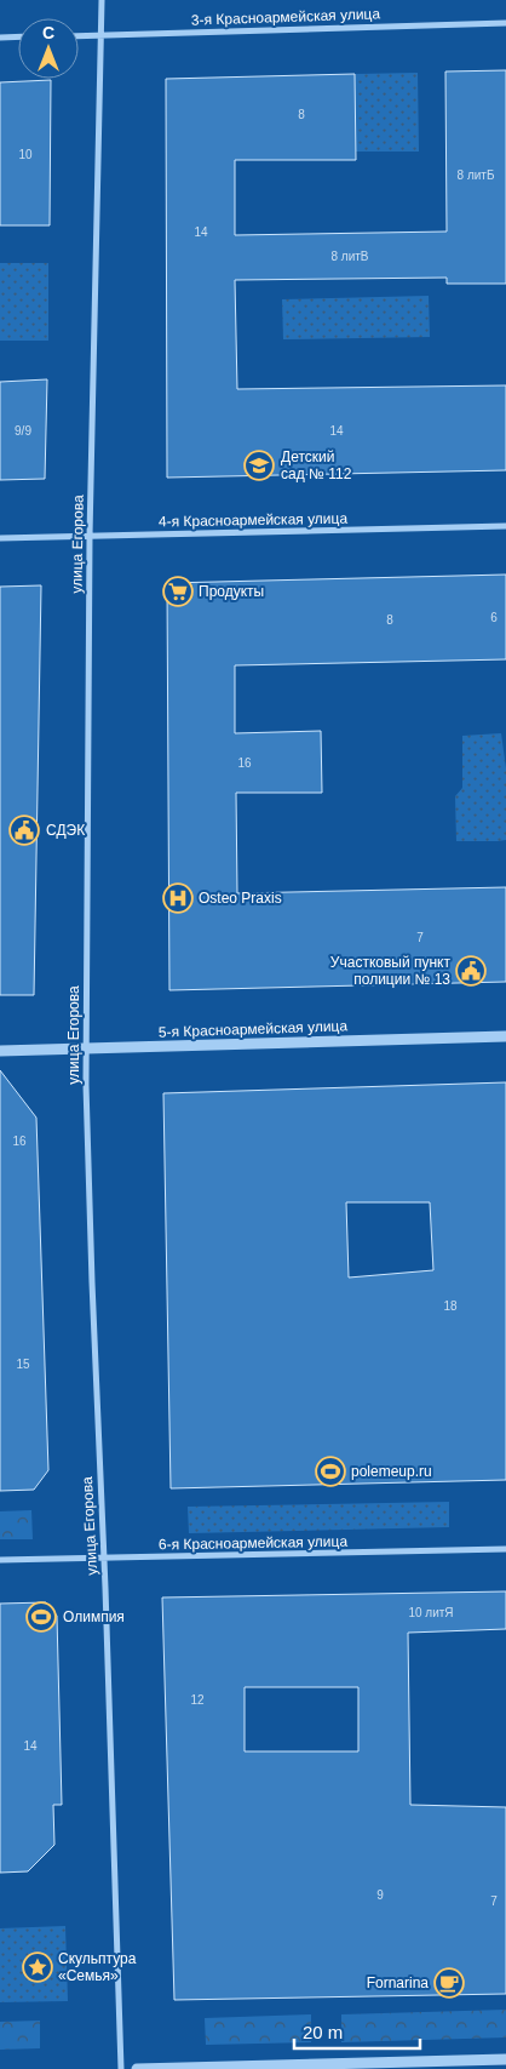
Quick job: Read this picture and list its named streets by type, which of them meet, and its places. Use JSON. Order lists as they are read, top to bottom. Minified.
{"streets":{"street":["3-я Красноармейская улица","4-я Красноармейская улица","улица Егорова","5-я Красноармейская улица","6-я Красноармейская улица"]},"crossings":[["3-я Красноармейская улица","улица Егорова"],["4-я Красноармейская улица","улица Егорова"],["улица Егорова","5-я Красноармейская улица"],["улица Егорова","6-я Красноармейская улица"]],"places":{"school or university":["Детский сад № 112"],"supermarket":["Продукты"],"public building":["СДЭК","Участковый пункт полиции № 13"],"hospital":["Osteo Praxis"],"sports":["polemeup.ru","Олимпия"],"place":["Скульптура «Семья»"],"cafe":["Fornarina"]},"house_numbers":["8","10","8 литБ","14","8 литВ","9/9","14","6","8","16","7","16","18","15","10 литЯ","12","14","9","7"],"scale_bar":"20 m","north":"top"}
